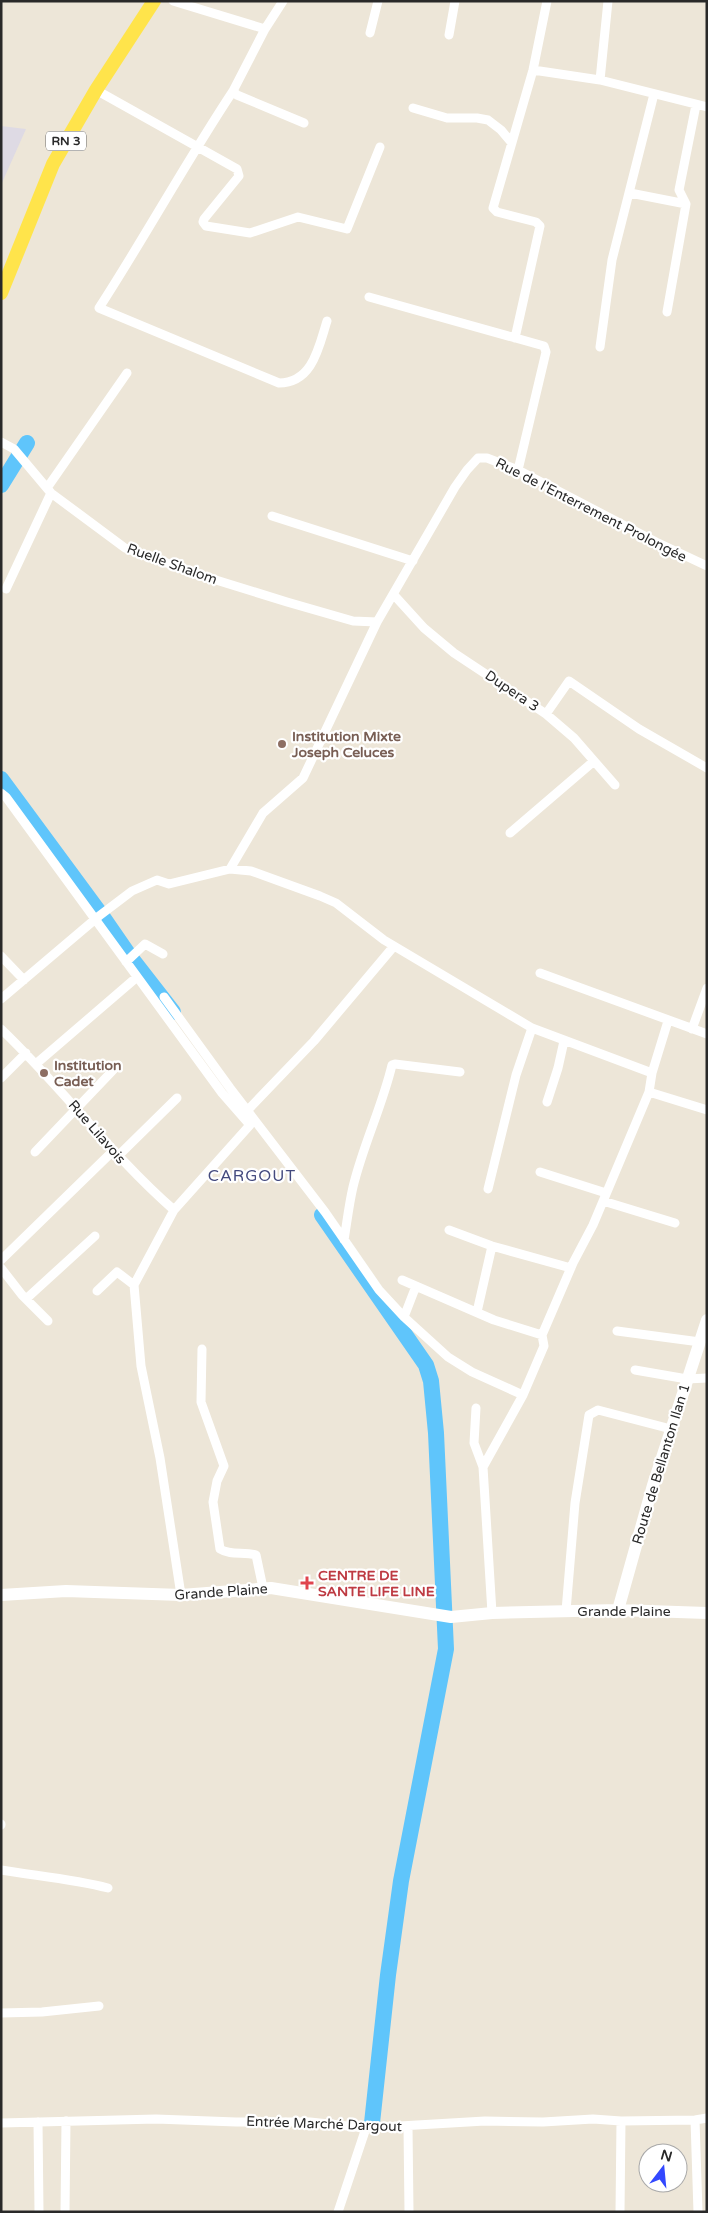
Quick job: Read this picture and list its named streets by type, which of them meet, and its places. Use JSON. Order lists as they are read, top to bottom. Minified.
{"streets":{"main road":["RN 3"],"street":["Rue de l'Enterrement Prolongée","Ruelle Shalom","Dupera 3","Rue Lilavois","Route de Bellanton Ilan 1","Grande Plaine","Entrée Marché Dargout"]},"crossings":[["Rue de l'Enterrement Prolongée","Ruelle Shalom"],["Rue de l'Enterrement Prolongée","Dupera 3"],["Route de Bellanton Ilan 1","Grande Plaine"]],"districts":["CARGOUT"],"places":{"other":["Institution Mixte Joseph Celuces","Institution Cadet"],"health":["CENTRE DE SANTE LIFE LINE"]},"north":"top"}
